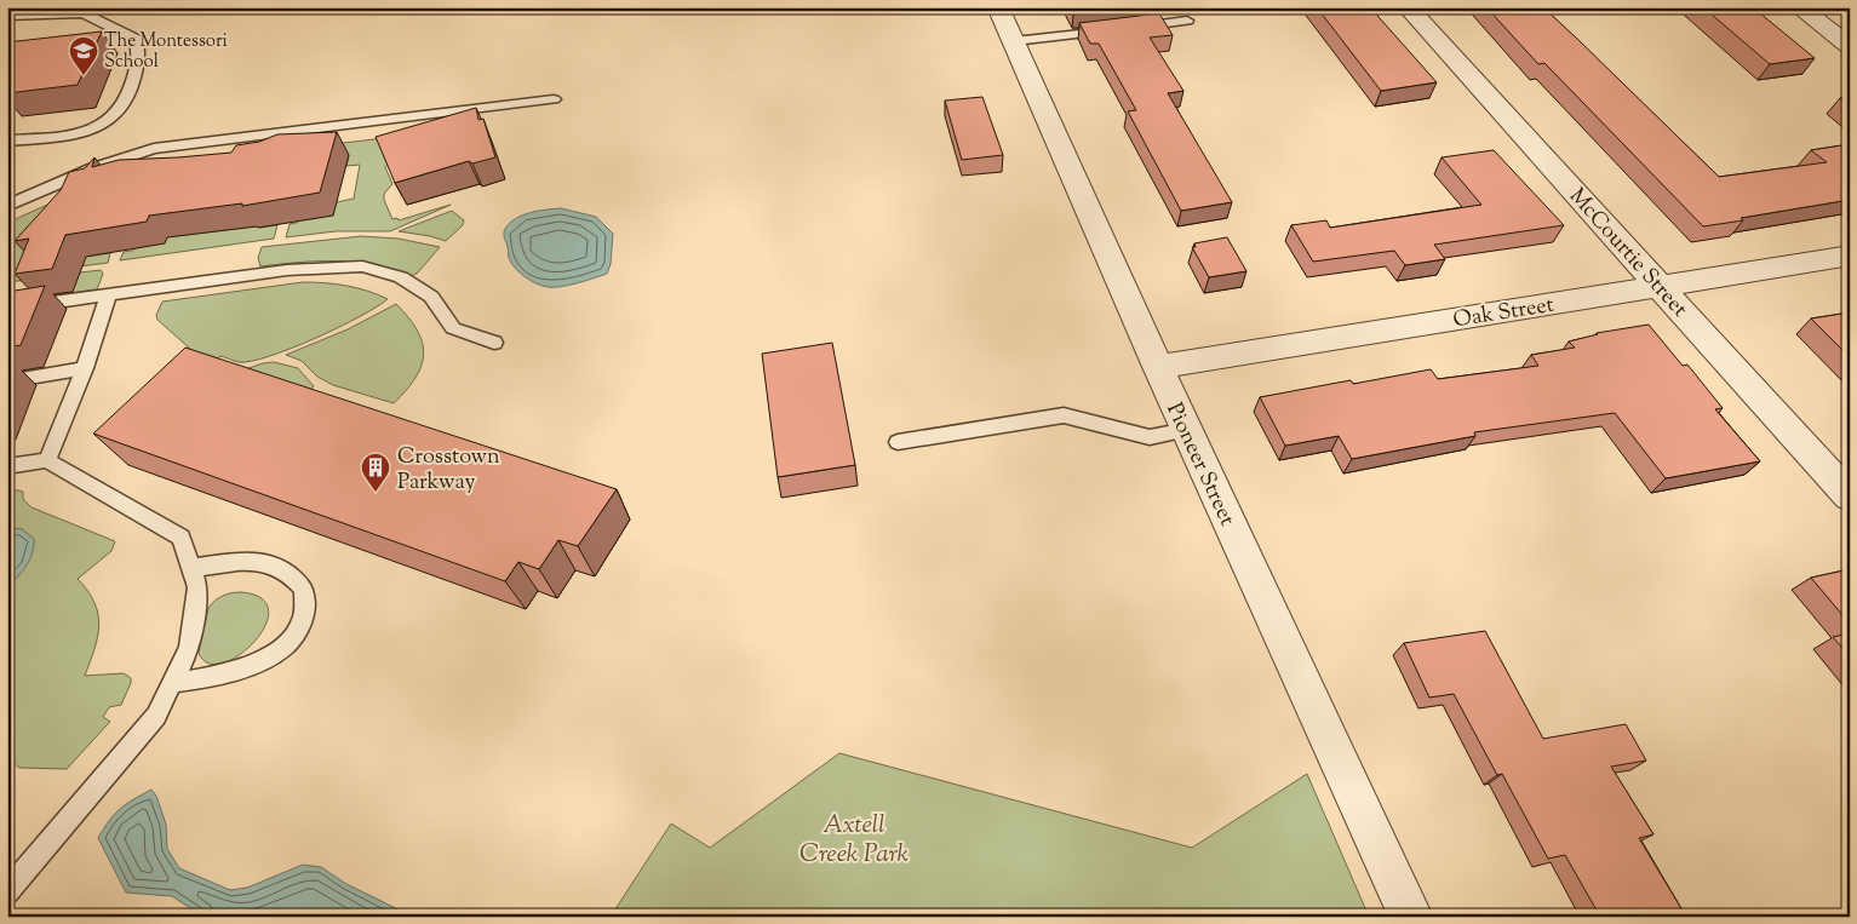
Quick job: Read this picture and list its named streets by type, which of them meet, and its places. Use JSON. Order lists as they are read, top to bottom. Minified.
{"streets":{"street":["McCourtie Street","Oak Street","Pioneer Street"]},"crossings":[["McCourtie Street","Oak Street"],["Oak Street","Pioneer Street"]],"parks":["Axtell Creek Park"],"places":{"school or university":["The Montessori School"],"building":["Crosstown Parkway"]}}
